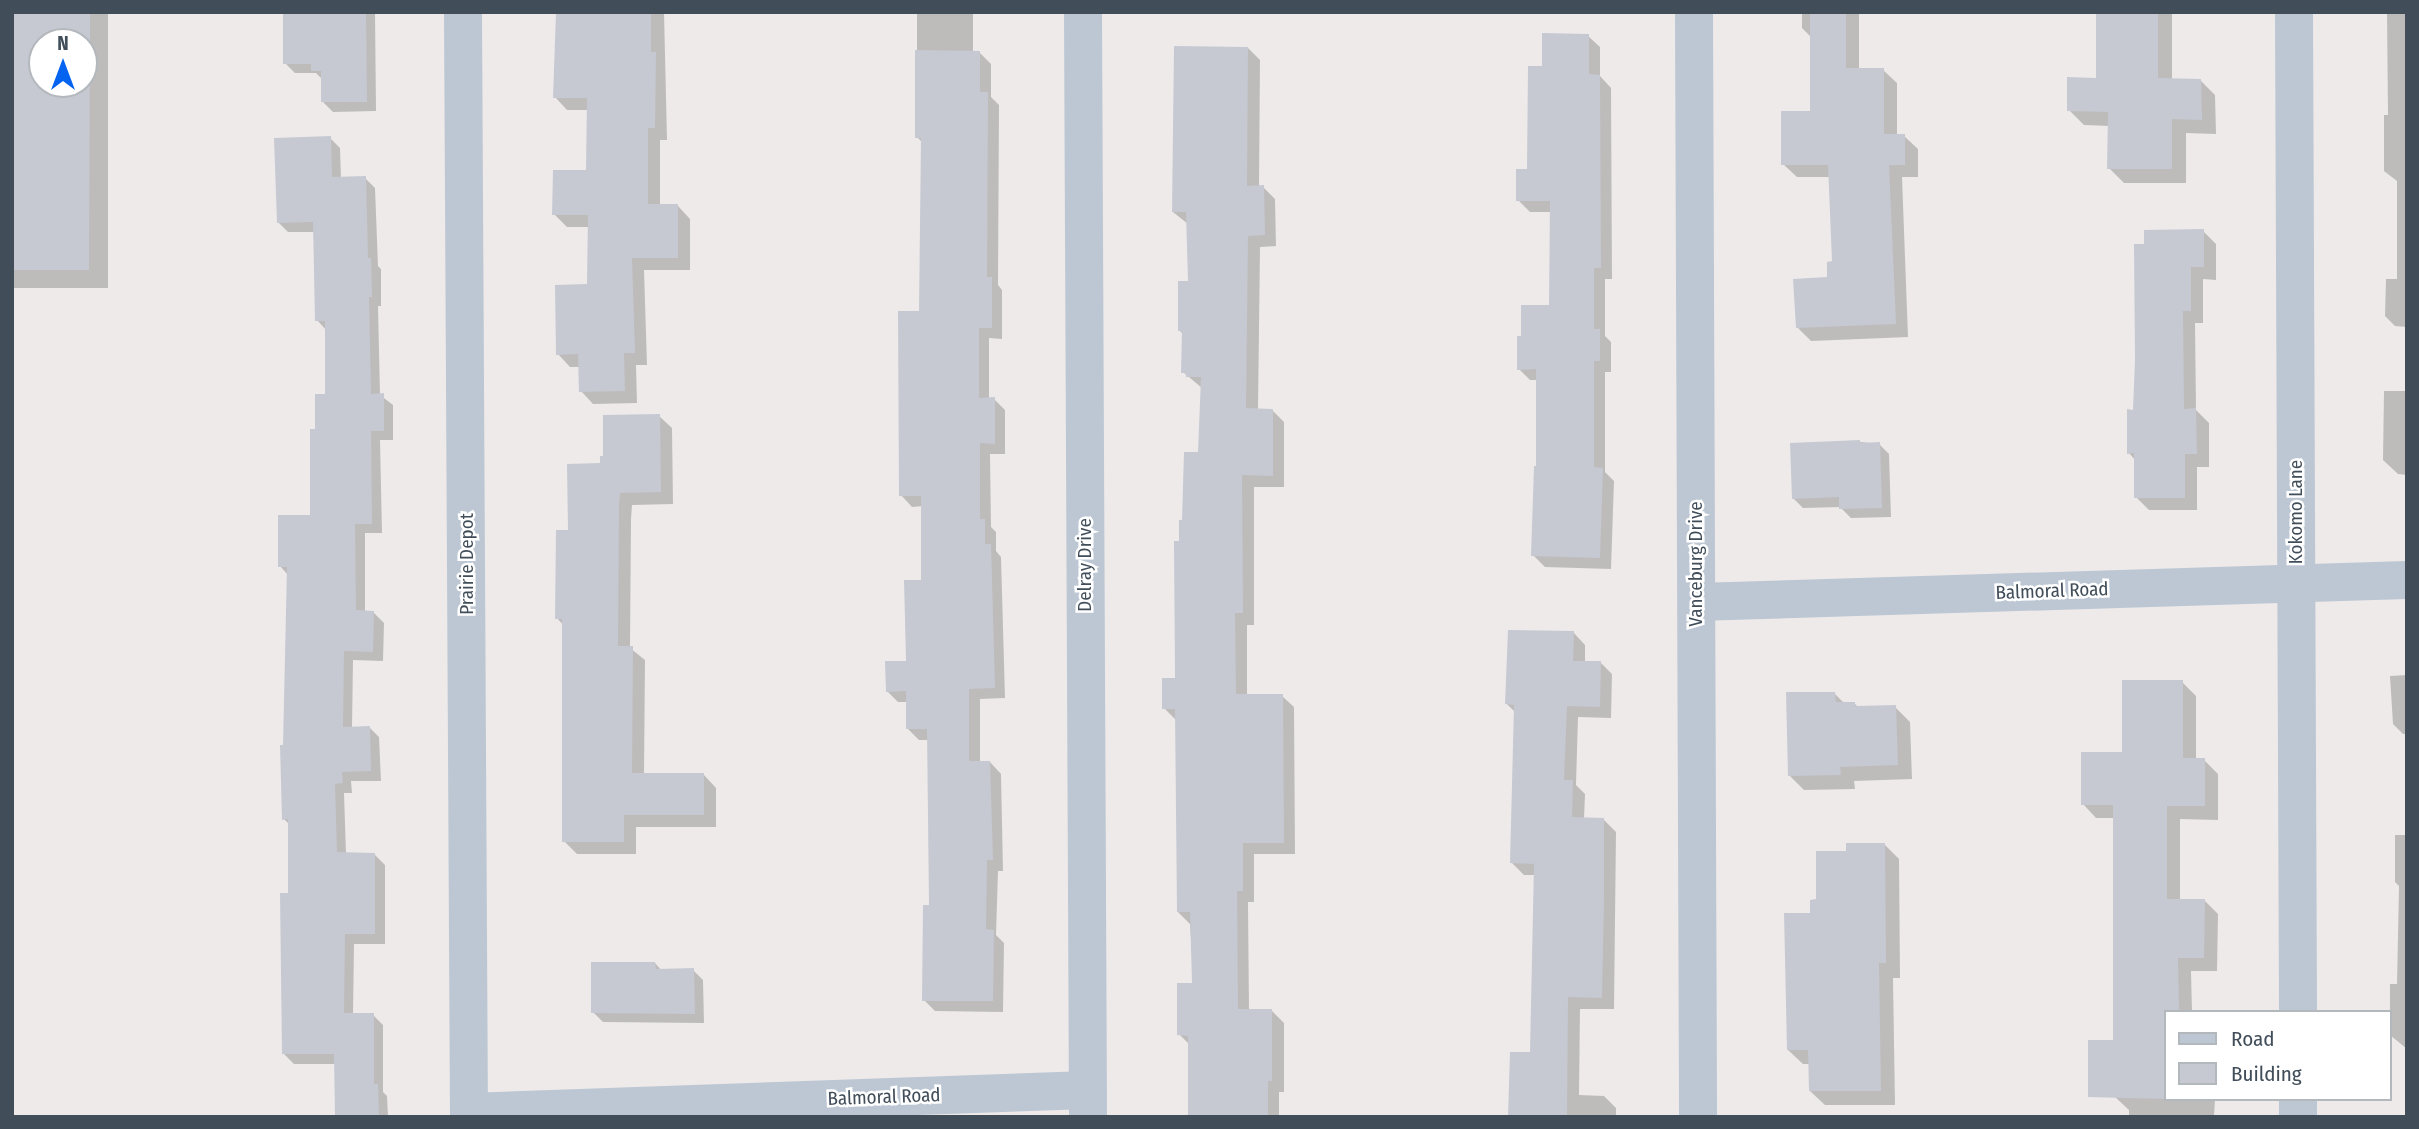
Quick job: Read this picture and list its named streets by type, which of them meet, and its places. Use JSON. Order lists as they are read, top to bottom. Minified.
{"streets":{"street":["Kokomo Lane","Prairie Depot","Vanceburg Drive","Delray Drive","Balmoral Road"]},"crossings":[["Kokomo Lane","Balmoral Road"],["Prairie Depot","Balmoral Road"],["Vanceburg Drive","Balmoral Road"],["Delray Drive","Balmoral Road"]],"legend":["Road","Building"],"north":"top"}
